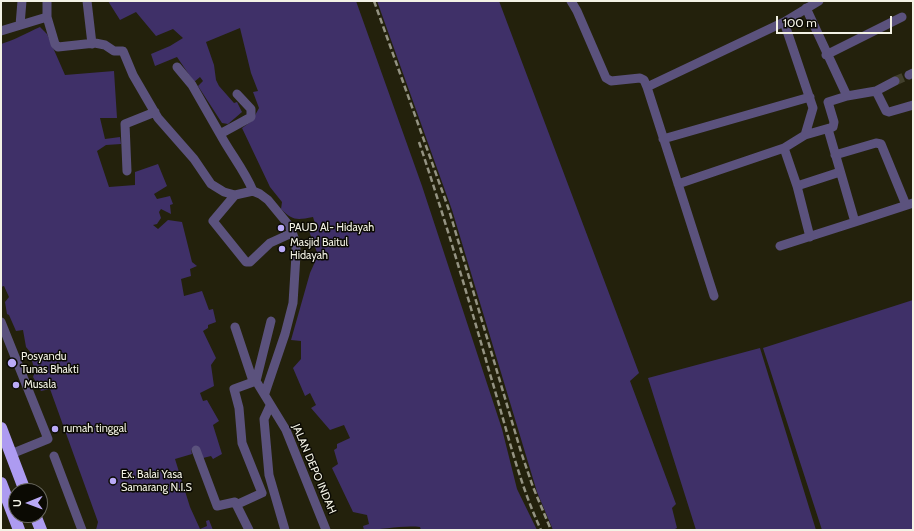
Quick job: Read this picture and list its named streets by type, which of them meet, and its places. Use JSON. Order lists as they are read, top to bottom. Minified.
{"streets":{"street":["JALAN DEPO INDAH"]},"places":["PAUD Al- Hidayah","Masjid Baitul Hidayah","Posyandu Tunas Bhakti","Musala","rumah tinggal","Ex. Balai Yasa Samarang N.I.S"],"scale_bar":"100 m","north":"left"}
